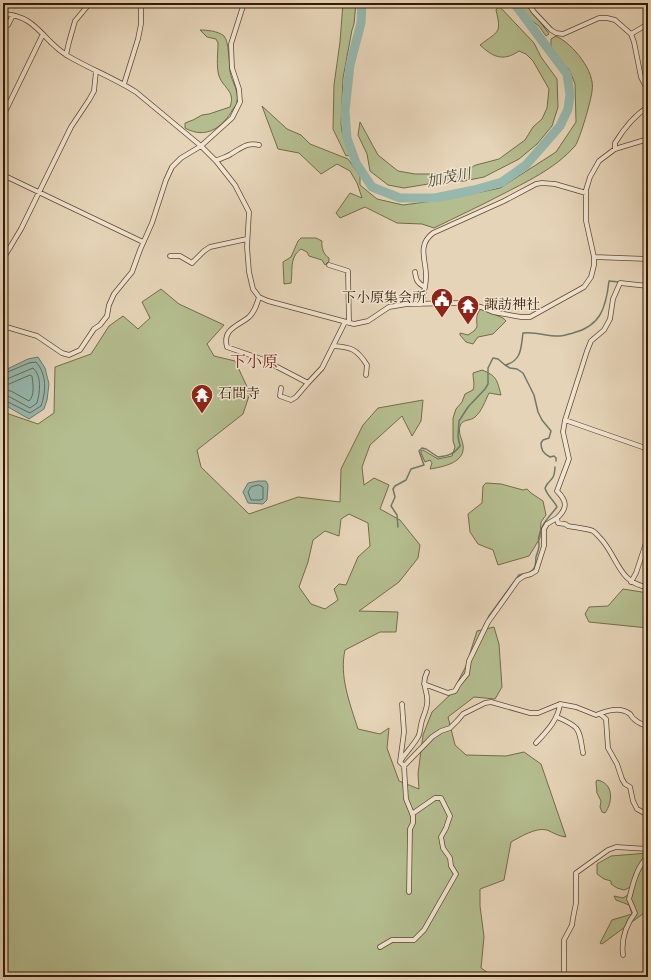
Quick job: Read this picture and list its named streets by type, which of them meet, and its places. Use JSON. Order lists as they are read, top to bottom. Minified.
{"districts":["下小原"],"water":["加茂川"],"places":{"public building":["下小原集会所"],"temple":["諏訪神社","石間寺"]}}
